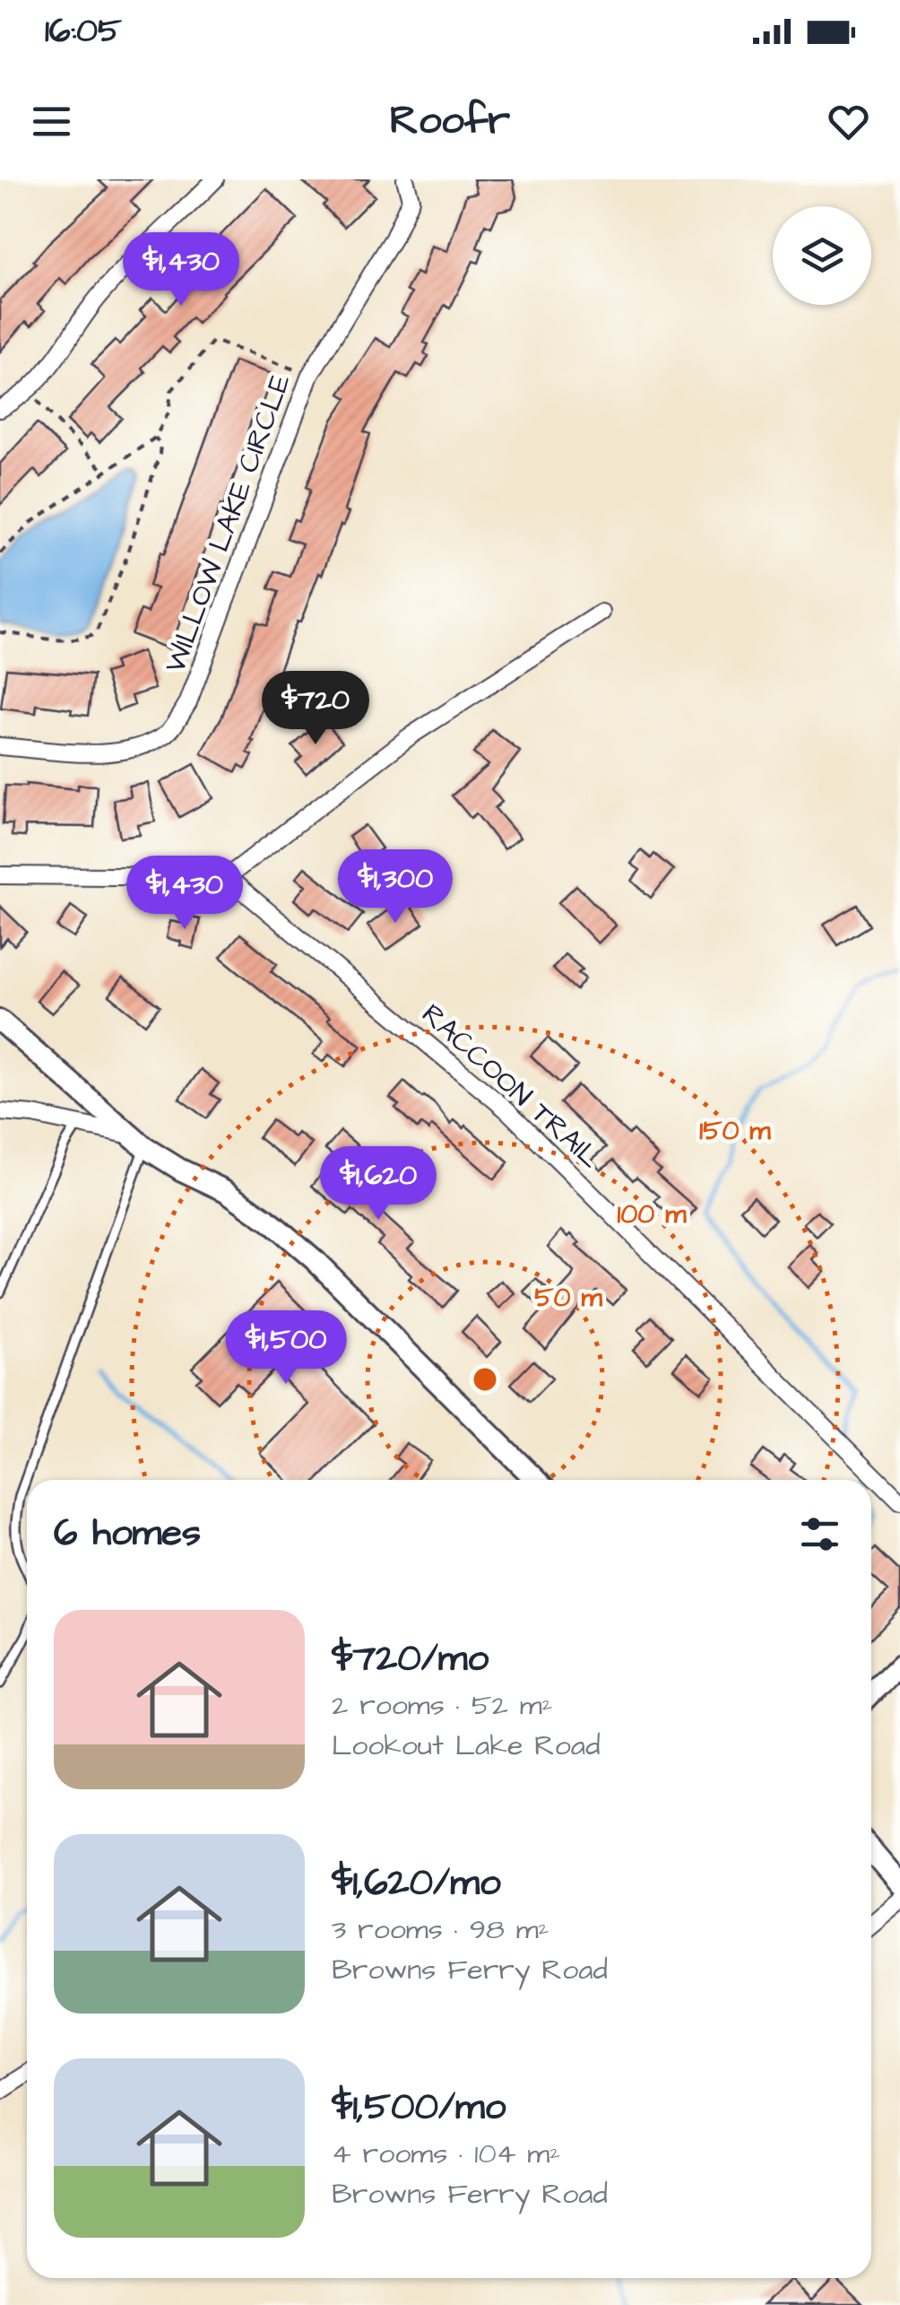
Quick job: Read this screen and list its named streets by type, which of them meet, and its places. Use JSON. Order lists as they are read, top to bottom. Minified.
{"streets":{"street":["WILLOW LAKE CIRCLE","RACCOON TRAIL"]},"page":{"status":"16:05","header":"Roofr","price":["$1,430","$720","$1,300","$1,430","$1,620","$1,500"],"heading":"6 homes","list":[{"name":"$720/mo","note":"2 rooms · 52 m² · Lookout Lake Road"},{"name":"$1,620/mo","note":"3 rooms · 98 m² · Browns Ferry Road"},{"name":"$1,500/mo","note":"4 rooms · 104 m² · Browns Ferry Road"}]},"rings":["150 m","100 m","50 m"]}
